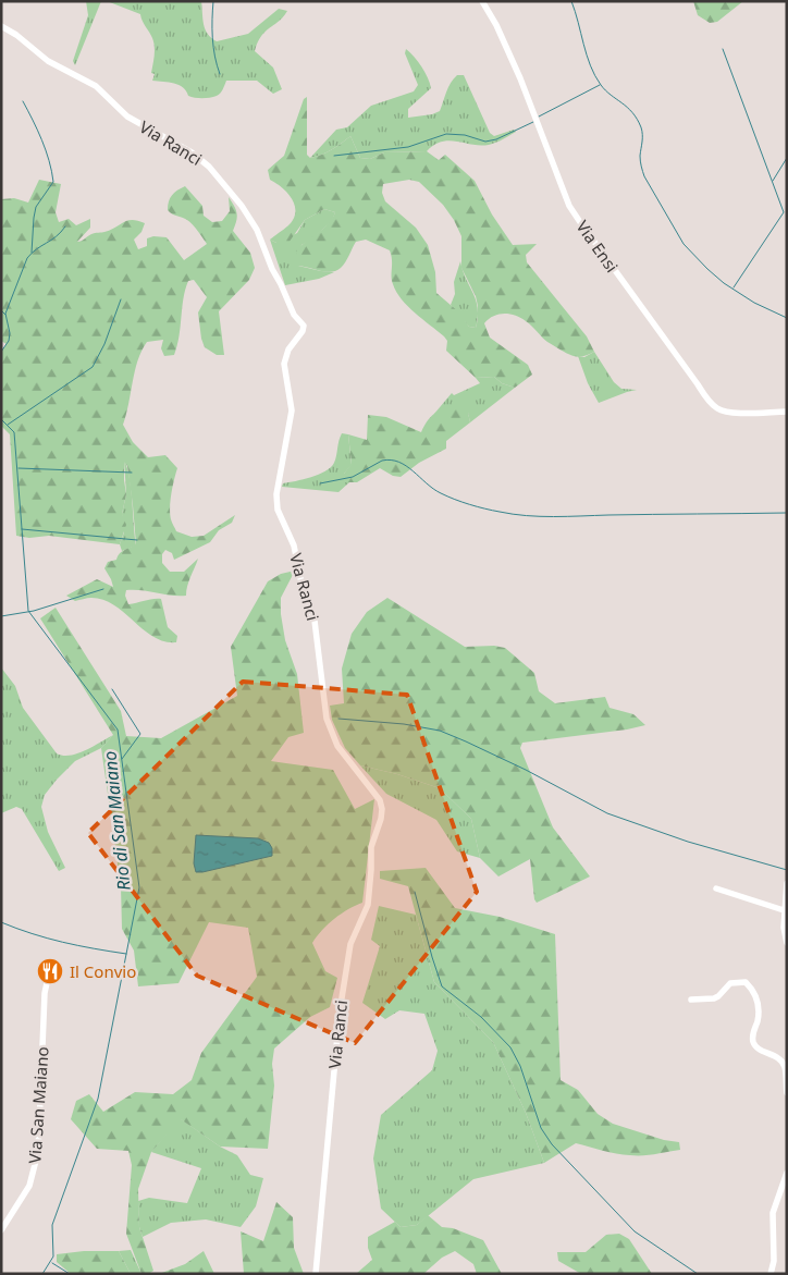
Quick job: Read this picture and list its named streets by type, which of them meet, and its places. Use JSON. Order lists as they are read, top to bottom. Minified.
{"streets":{"street":["Via Ranci","Via Ensi","Via San Maiano"]},"water":["Rio di San Maiano"],"places":{"restaurant":["Il Convio"]}}
